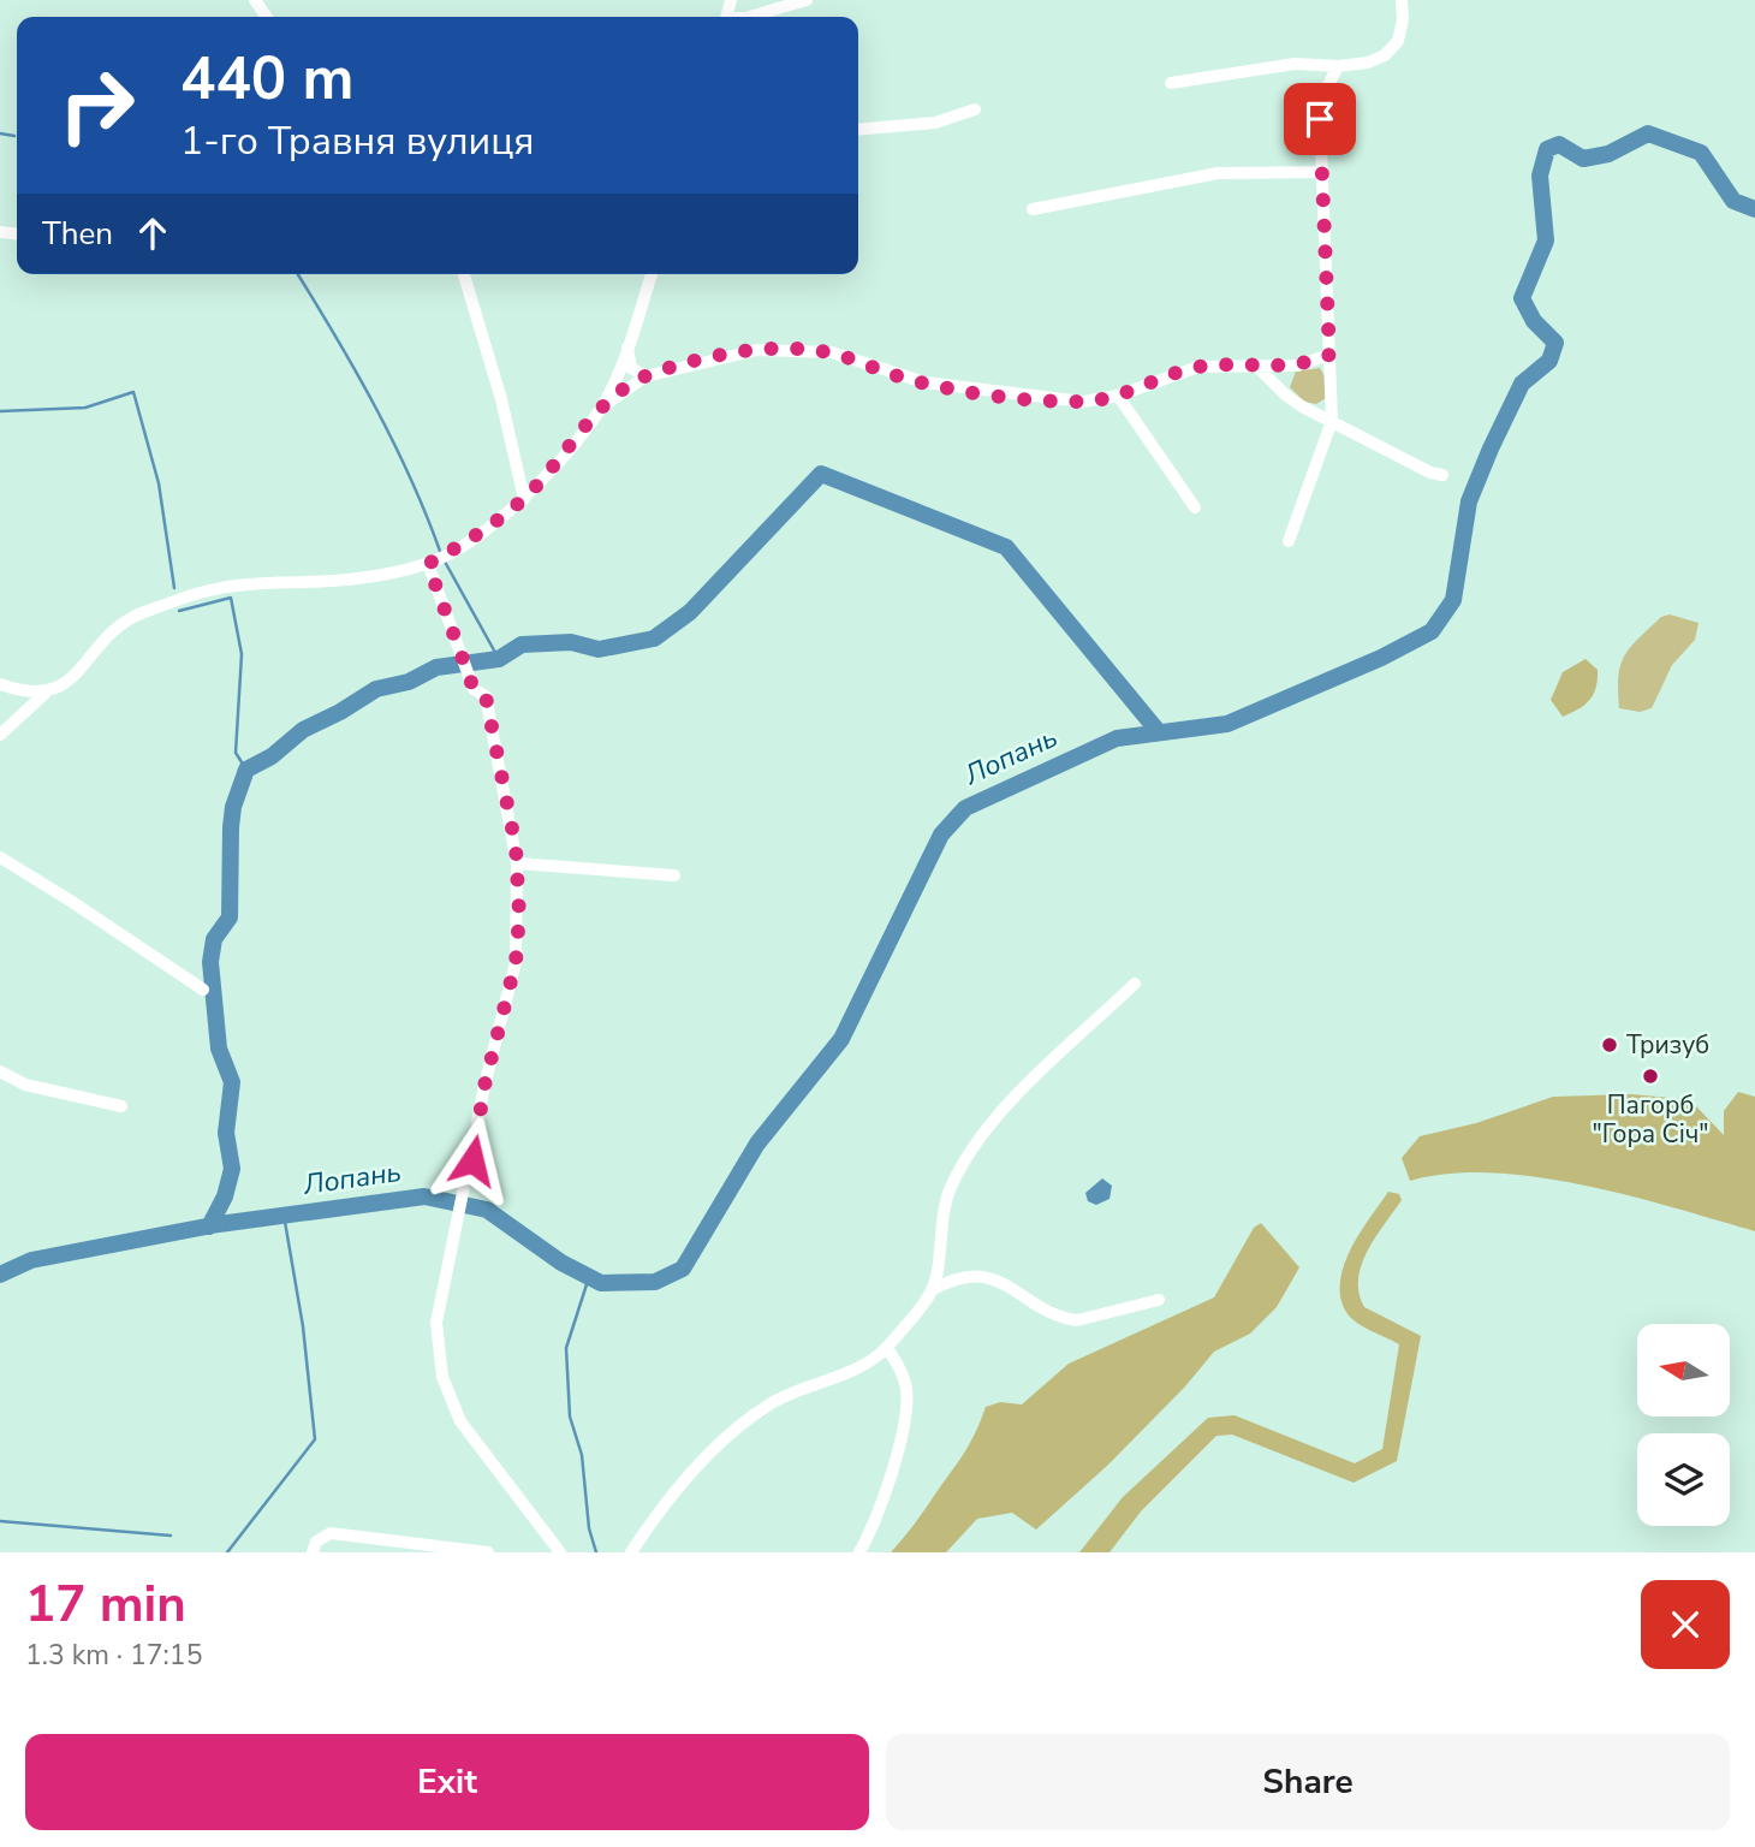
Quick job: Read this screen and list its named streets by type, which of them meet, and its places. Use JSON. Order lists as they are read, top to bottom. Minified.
{"water":["Лопань"],"places":["Тризуб","Пагорб \"Гора Січ\""],"north":"left","page":{"turn":["440 m","1-го Травня вулиця"],"then":"Then","heading":["17 min","1.3 km · 17:15"],"buttons":["Exit","Share"]}}
